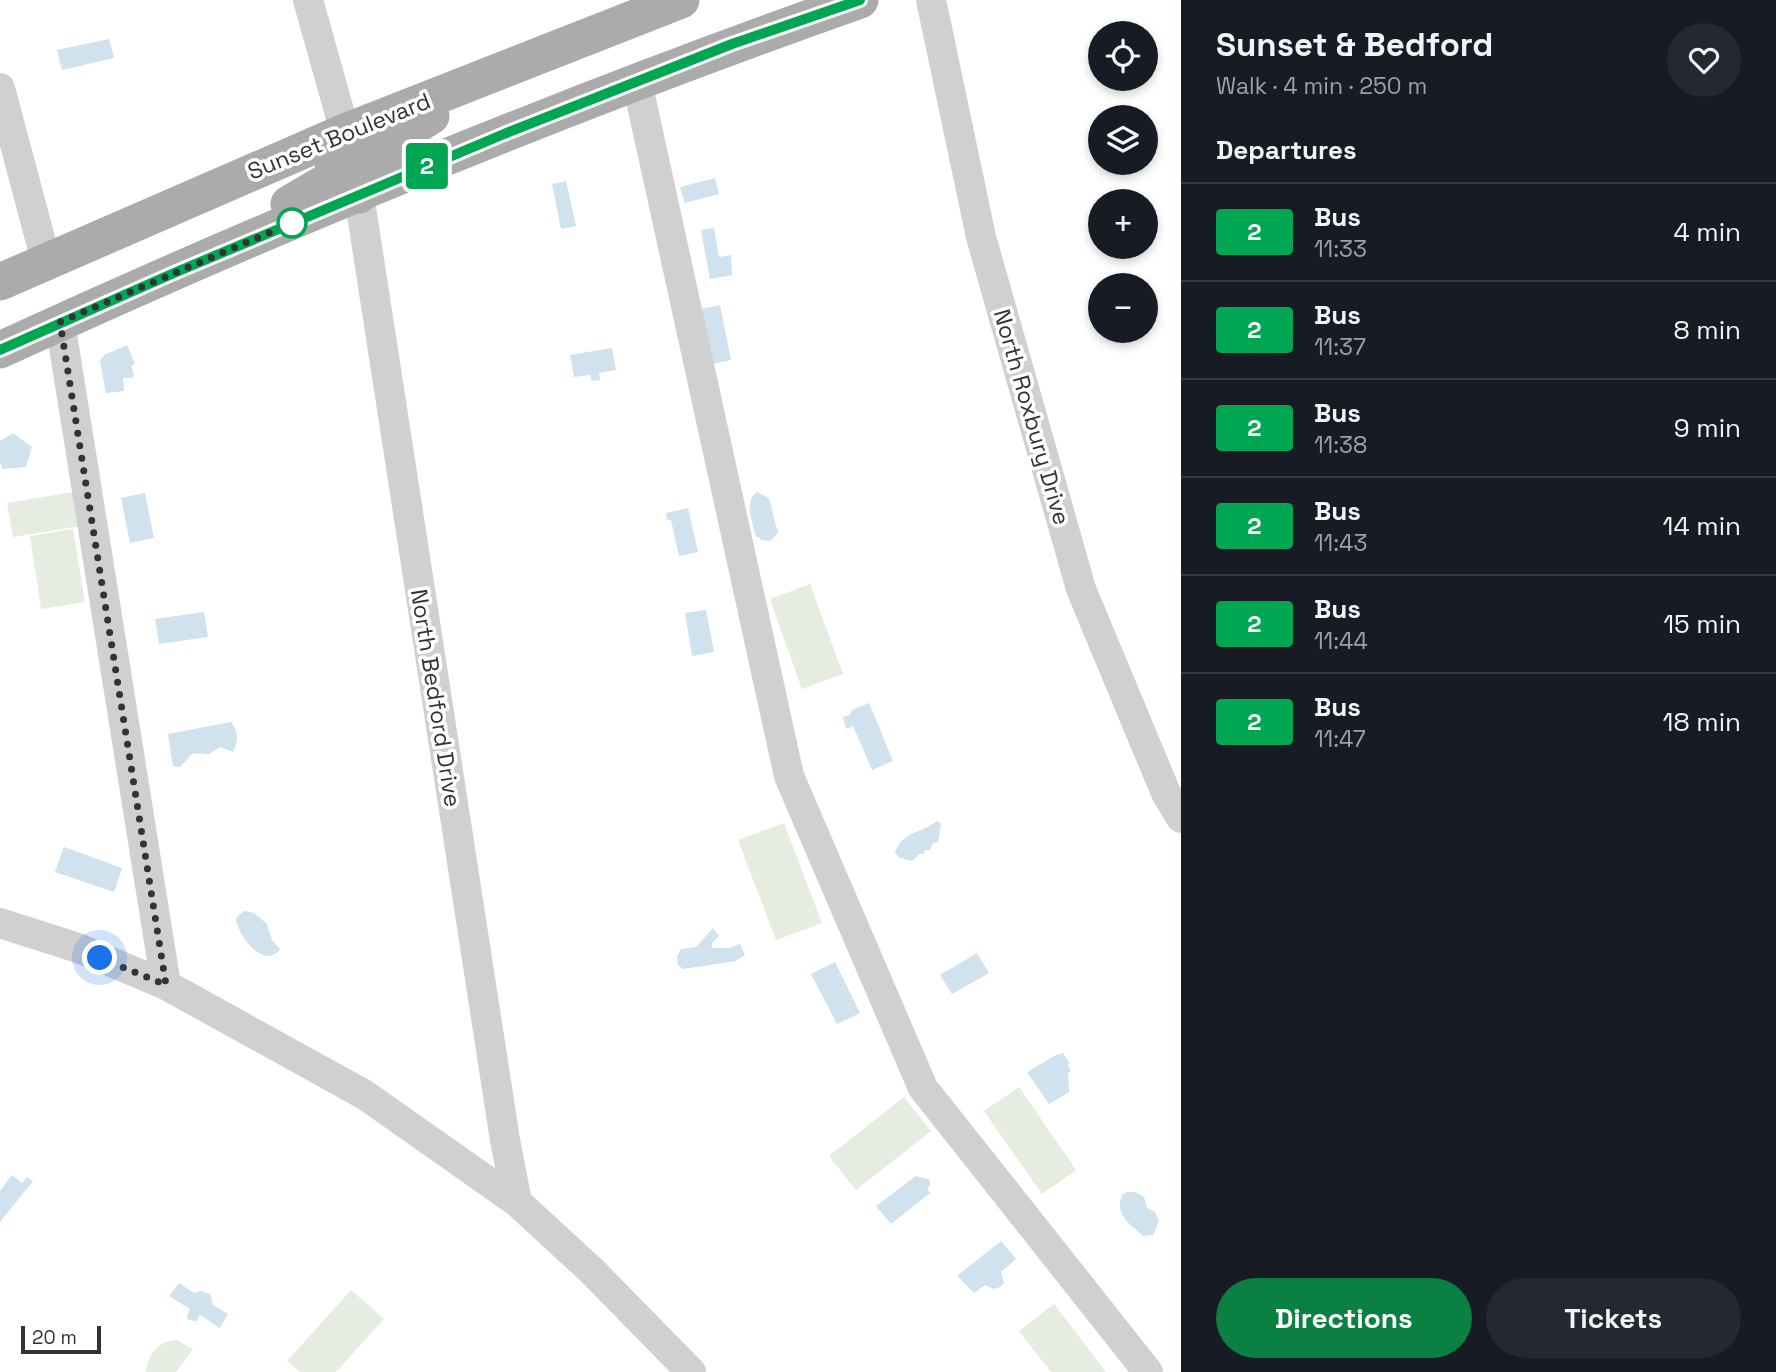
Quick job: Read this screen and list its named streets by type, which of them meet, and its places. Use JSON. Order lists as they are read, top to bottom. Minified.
{"streets":{"main road":["Sunset Boulevard"],"street":["North Roxbury Drive","North Bedford Drive"]},"lines":["bus line 2"],"scale_bar":"20 m","page":{"on_map":"2","heading":[["Sunset & Bedford","Walk · 4 min · 250 m"],"Departures"],"map_buttons":["+","−"],"list":[{"mark":"2","name":"Bus","note":"11:33","value":"4 min"},{"mark":"2","name":"Bus","note":"11:37","value":"8 min"},{"mark":"2","name":"Bus","note":"11:38","value":"9 min"},{"mark":"2","name":"Bus","note":"11:43","value":"14 min"},{"mark":"2","name":"Bus","note":"11:44","value":"15 min"},{"mark":"2","name":"Bus","note":"11:47","value":"18 min"}],"buttons":["Directions","Tickets"],"scale":"20 m"}}
